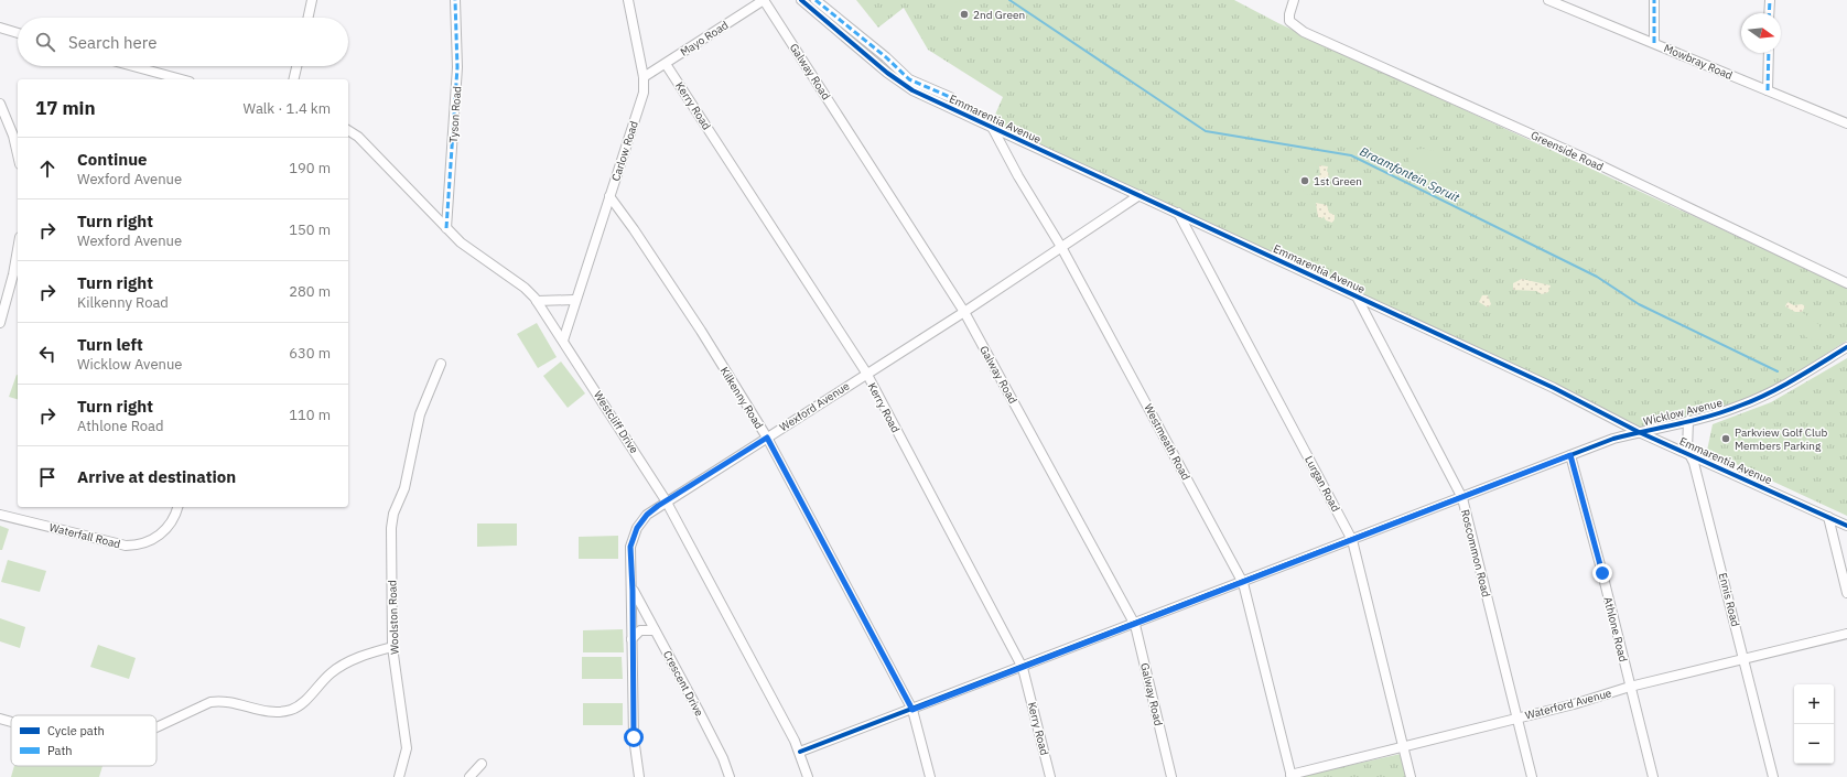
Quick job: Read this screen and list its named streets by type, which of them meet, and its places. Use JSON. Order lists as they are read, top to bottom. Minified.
{"streets":{"street":["Mayo Road","Mowbray Road","Galway Road","Kerry Road","Tyson Road","Emmarentia Avenue","Carlow Road","Greenside Road","Kilkenny Road","Wexford Avenue","Wicklow Avenue","Westcliff Drive","Westmeath Road","Lurgan Road","Waterfall Road","Roscommon Road","Ennis Road","Woolston Road","Athlone Road","Crescent Drive","Waterford Avenue"]},"crossings":[["Mayo Road","Galway Road"],["Mayo Road","Kerry Road"],["Mayo Road","Carlow Road"],["Galway Road","Wexford Avenue"],["Galway Road","Wicklow Avenue"],["Kerry Road","Wexford Avenue"],["Kerry Road","Wicklow Avenue"],["Tyson Road","Westcliff Drive"],["Emmarentia Avenue","Wexford Avenue"],["Emmarentia Avenue","Wicklow Avenue"],["Emmarentia Avenue","Westmeath Road"],["Emmarentia Avenue","Lurgan Road"],["Emmarentia Avenue","Roscommon Road"],["Emmarentia Avenue","Ennis Road"],["Carlow Road","Kilkenny Road"],["Carlow Road","Westcliff Drive"],["Kilkenny Road","Wexford Avenue"],["Kilkenny Road","Wicklow Avenue"],["Wexford Avenue","Westcliff Drive"],["Wexford Avenue","Westmeath Road"],["Wexford Avenue","Crescent Drive"],["Wicklow Avenue","Westcliff Drive"],["Wicklow Avenue","Westmeath Road"],["Wicklow Avenue","Lurgan Road"],["Wicklow Avenue","Roscommon Road"],["Wicklow Avenue","Ennis Road"],["Wicklow Avenue","Athlone Road"],["Westmeath Road","Waterford Avenue"],["Lurgan Road","Waterford Avenue"],["Roscommon Road","Waterford Avenue"],["Ennis Road","Waterford Avenue"],["Athlone Road","Waterford Avenue"]],"water":["Braamfontein Spruit"],"places":["2nd Green","1st Green","Parkview Golf Club Members Parking"],"legend":["Cycle path","Path"],"north":"right","page":{"search":"Search here","heading":["17 min","Walk · 1.4 km"],"list":[["Continue","Wexford Avenue","190 m"],["Turn right","Wexford Avenue","150 m"],["Turn right","Kilkenny Road","280 m"],["Turn left","Wicklow Avenue","630 m"],["Turn right","Athlone Road","110 m"],"Arrive at destination"],"map_buttons":["+","−"]}}
